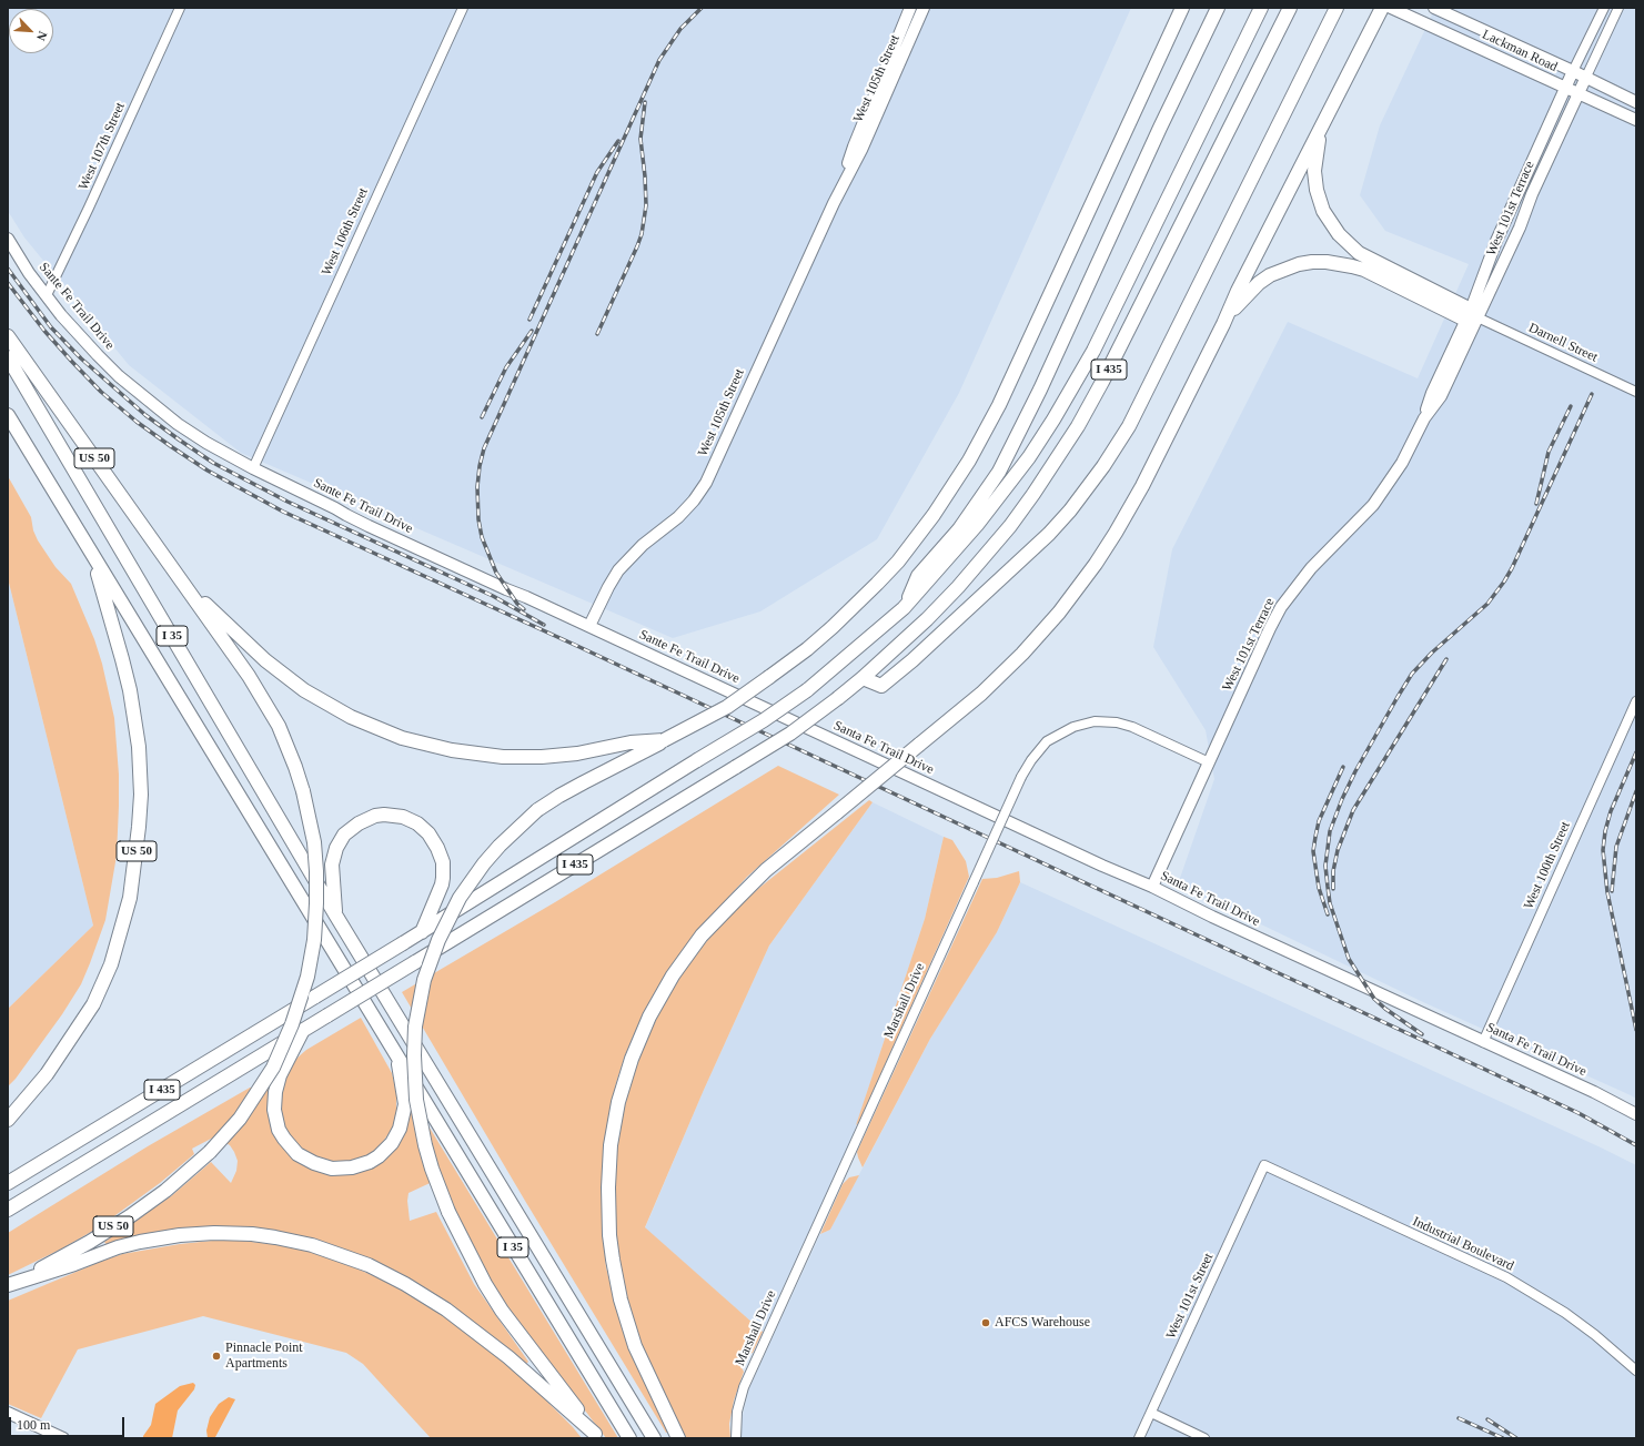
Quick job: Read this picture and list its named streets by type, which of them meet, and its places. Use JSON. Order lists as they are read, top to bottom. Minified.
{"streets":{"highway":["I 435","US 50","I 35"],"main road":["Lackman Road","West 105th Street","West 101st Terrace","Sante Fe Trail Drive","Santa Fe Trail Drive"],"street":["West 107th Street","West 106th Street","Darnell Street","West 100th Street","Marshall Drive","Industrial Boulevard","West 101st Street"]},"crossings":[["Lackman Road","West 101st Terrace"],["West 105th Street","Sante Fe Trail Drive"],["West 107th Street","Sante Fe Trail Drive"],["West 101st Terrace","Darnell Street"],["West 101st Terrace","Santa Fe Trail Drive"],["West 101st Terrace","Marshall Drive"],["West 106th Street","Sante Fe Trail Drive"],["Sante Fe Trail Drive","Santa Fe Trail Drive"],["US 50","I 35"],["Santa Fe Trail Drive","West 100th Street"],["Industrial Boulevard","West 101st Street"]],"places":["AFCS Warehouse","Pinnacle Point Apartments"],"scale_bar":"100 m","north":"bottom right"}
